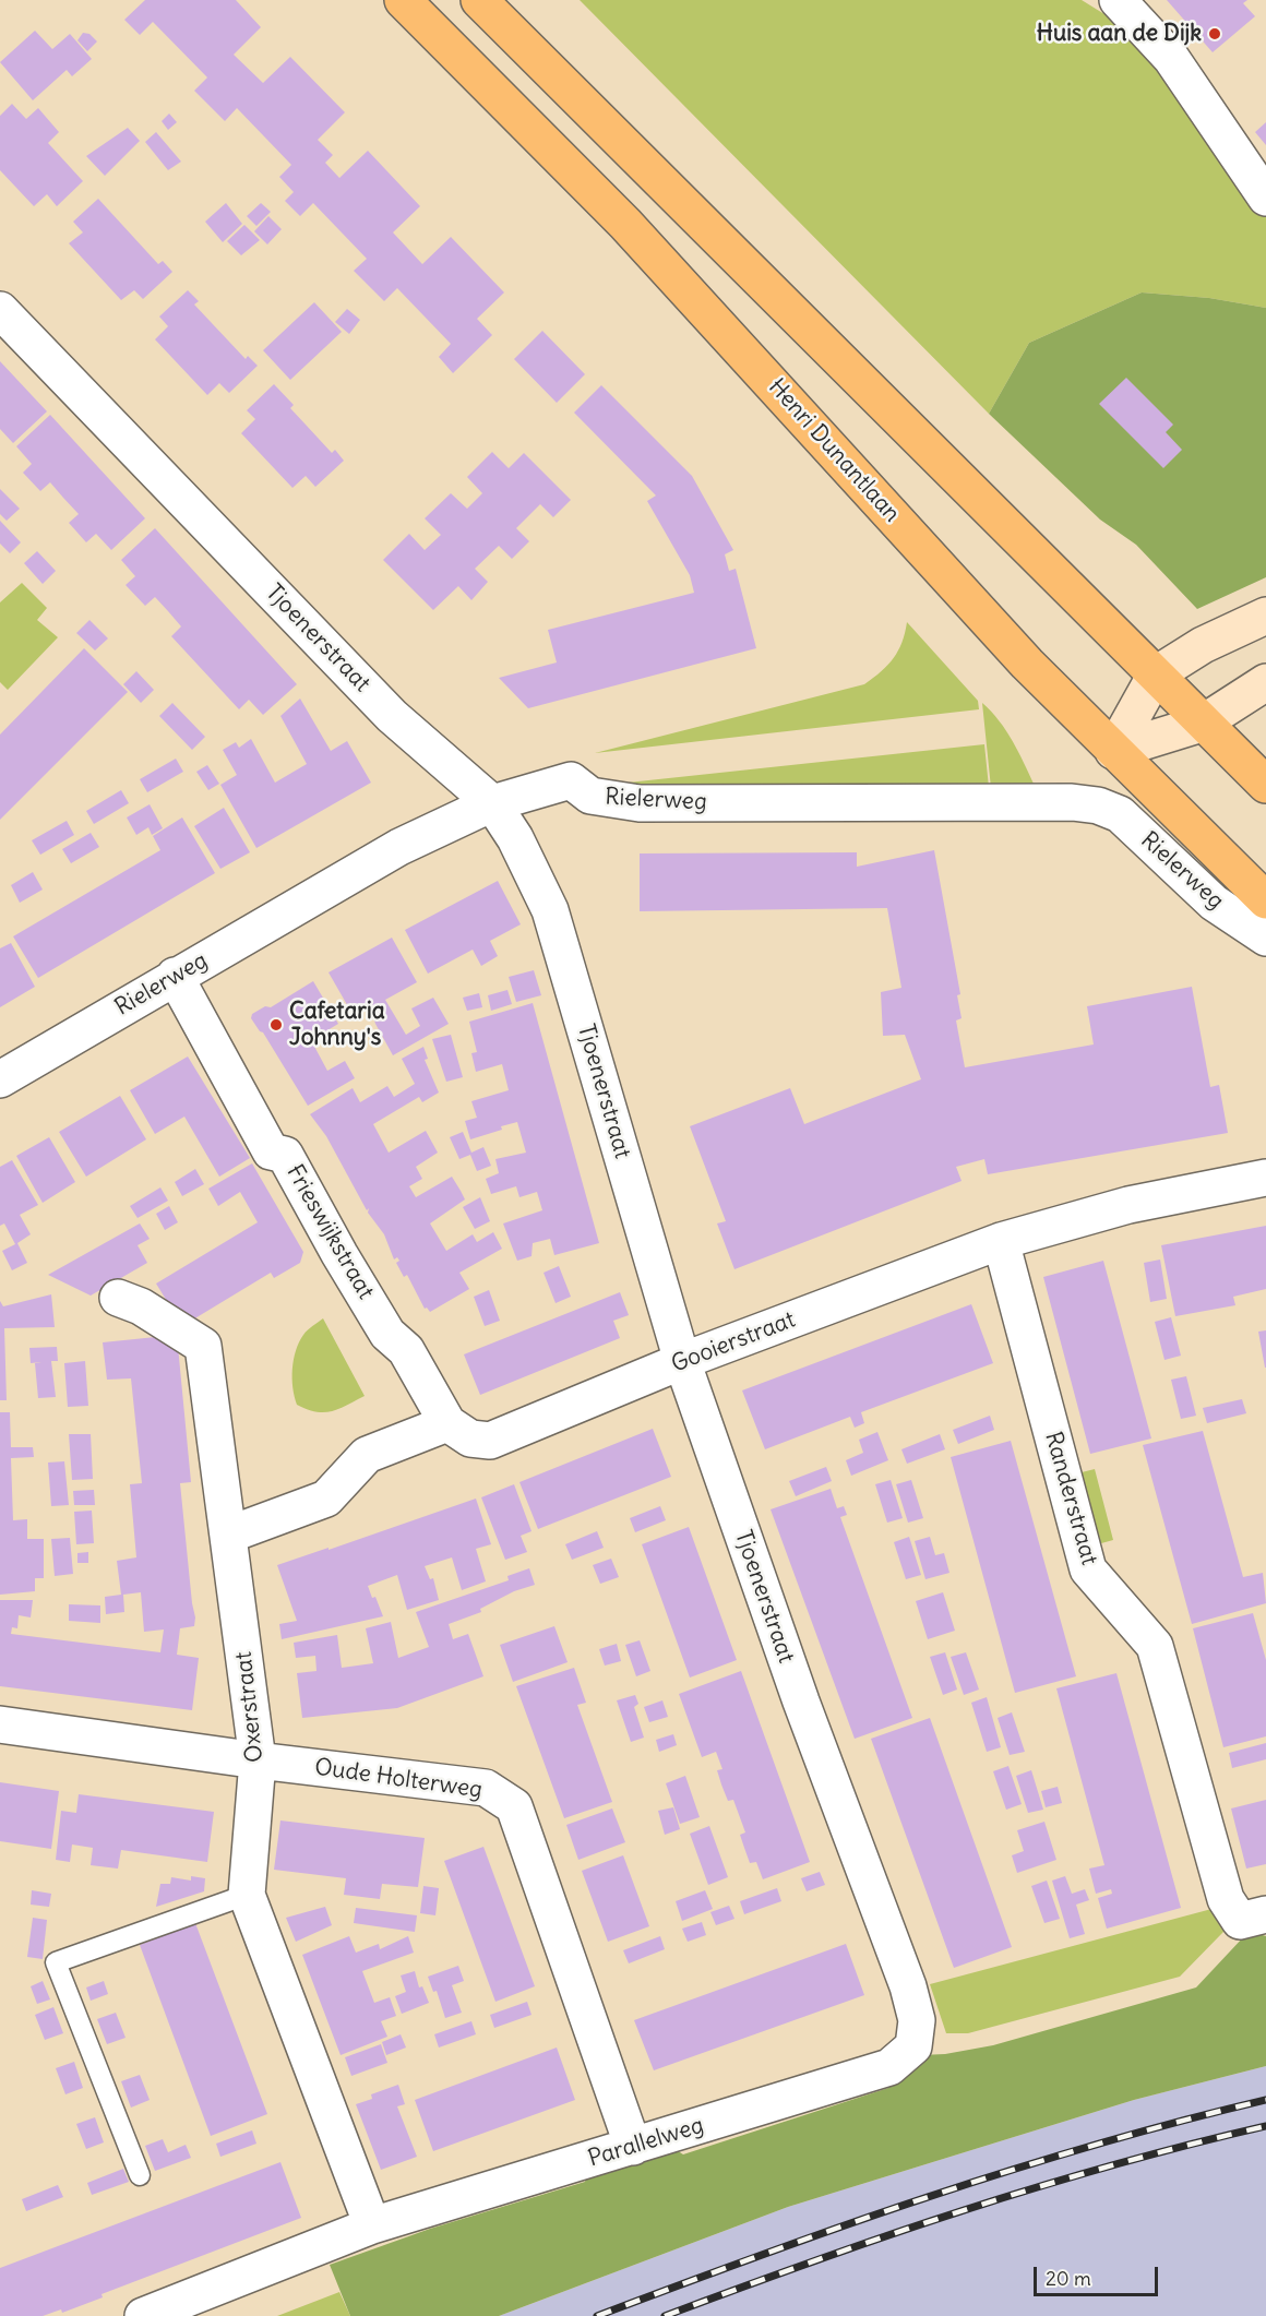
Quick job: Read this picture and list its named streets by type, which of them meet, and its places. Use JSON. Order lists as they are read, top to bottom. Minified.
{"streets":{"main road":["Henri Dunantlaan"],"street":["Tjoenerstraat","Rielerweg","Frieswijkstraat","Gooierstraat","Randerstraat","Oxerstraat","Oude Holterweg","Parallelweg"]},"crossings":[["Tjoenerstraat","Rielerweg"],["Tjoenerstraat","Gooierstraat"],["Tjoenerstraat","Parallelweg"],["Rielerweg","Frieswijkstraat"],["Frieswijkstraat","Gooierstraat"],["Gooierstraat","Randerstraat"],["Oxerstraat","Oude Holterweg"],["Oxerstraat","Parallelweg"],["Oude Holterweg","Parallelweg"]],"places":["Huis aan de Dijk","Cafetaria Johnny's"],"scale_bar":"20 m"}
